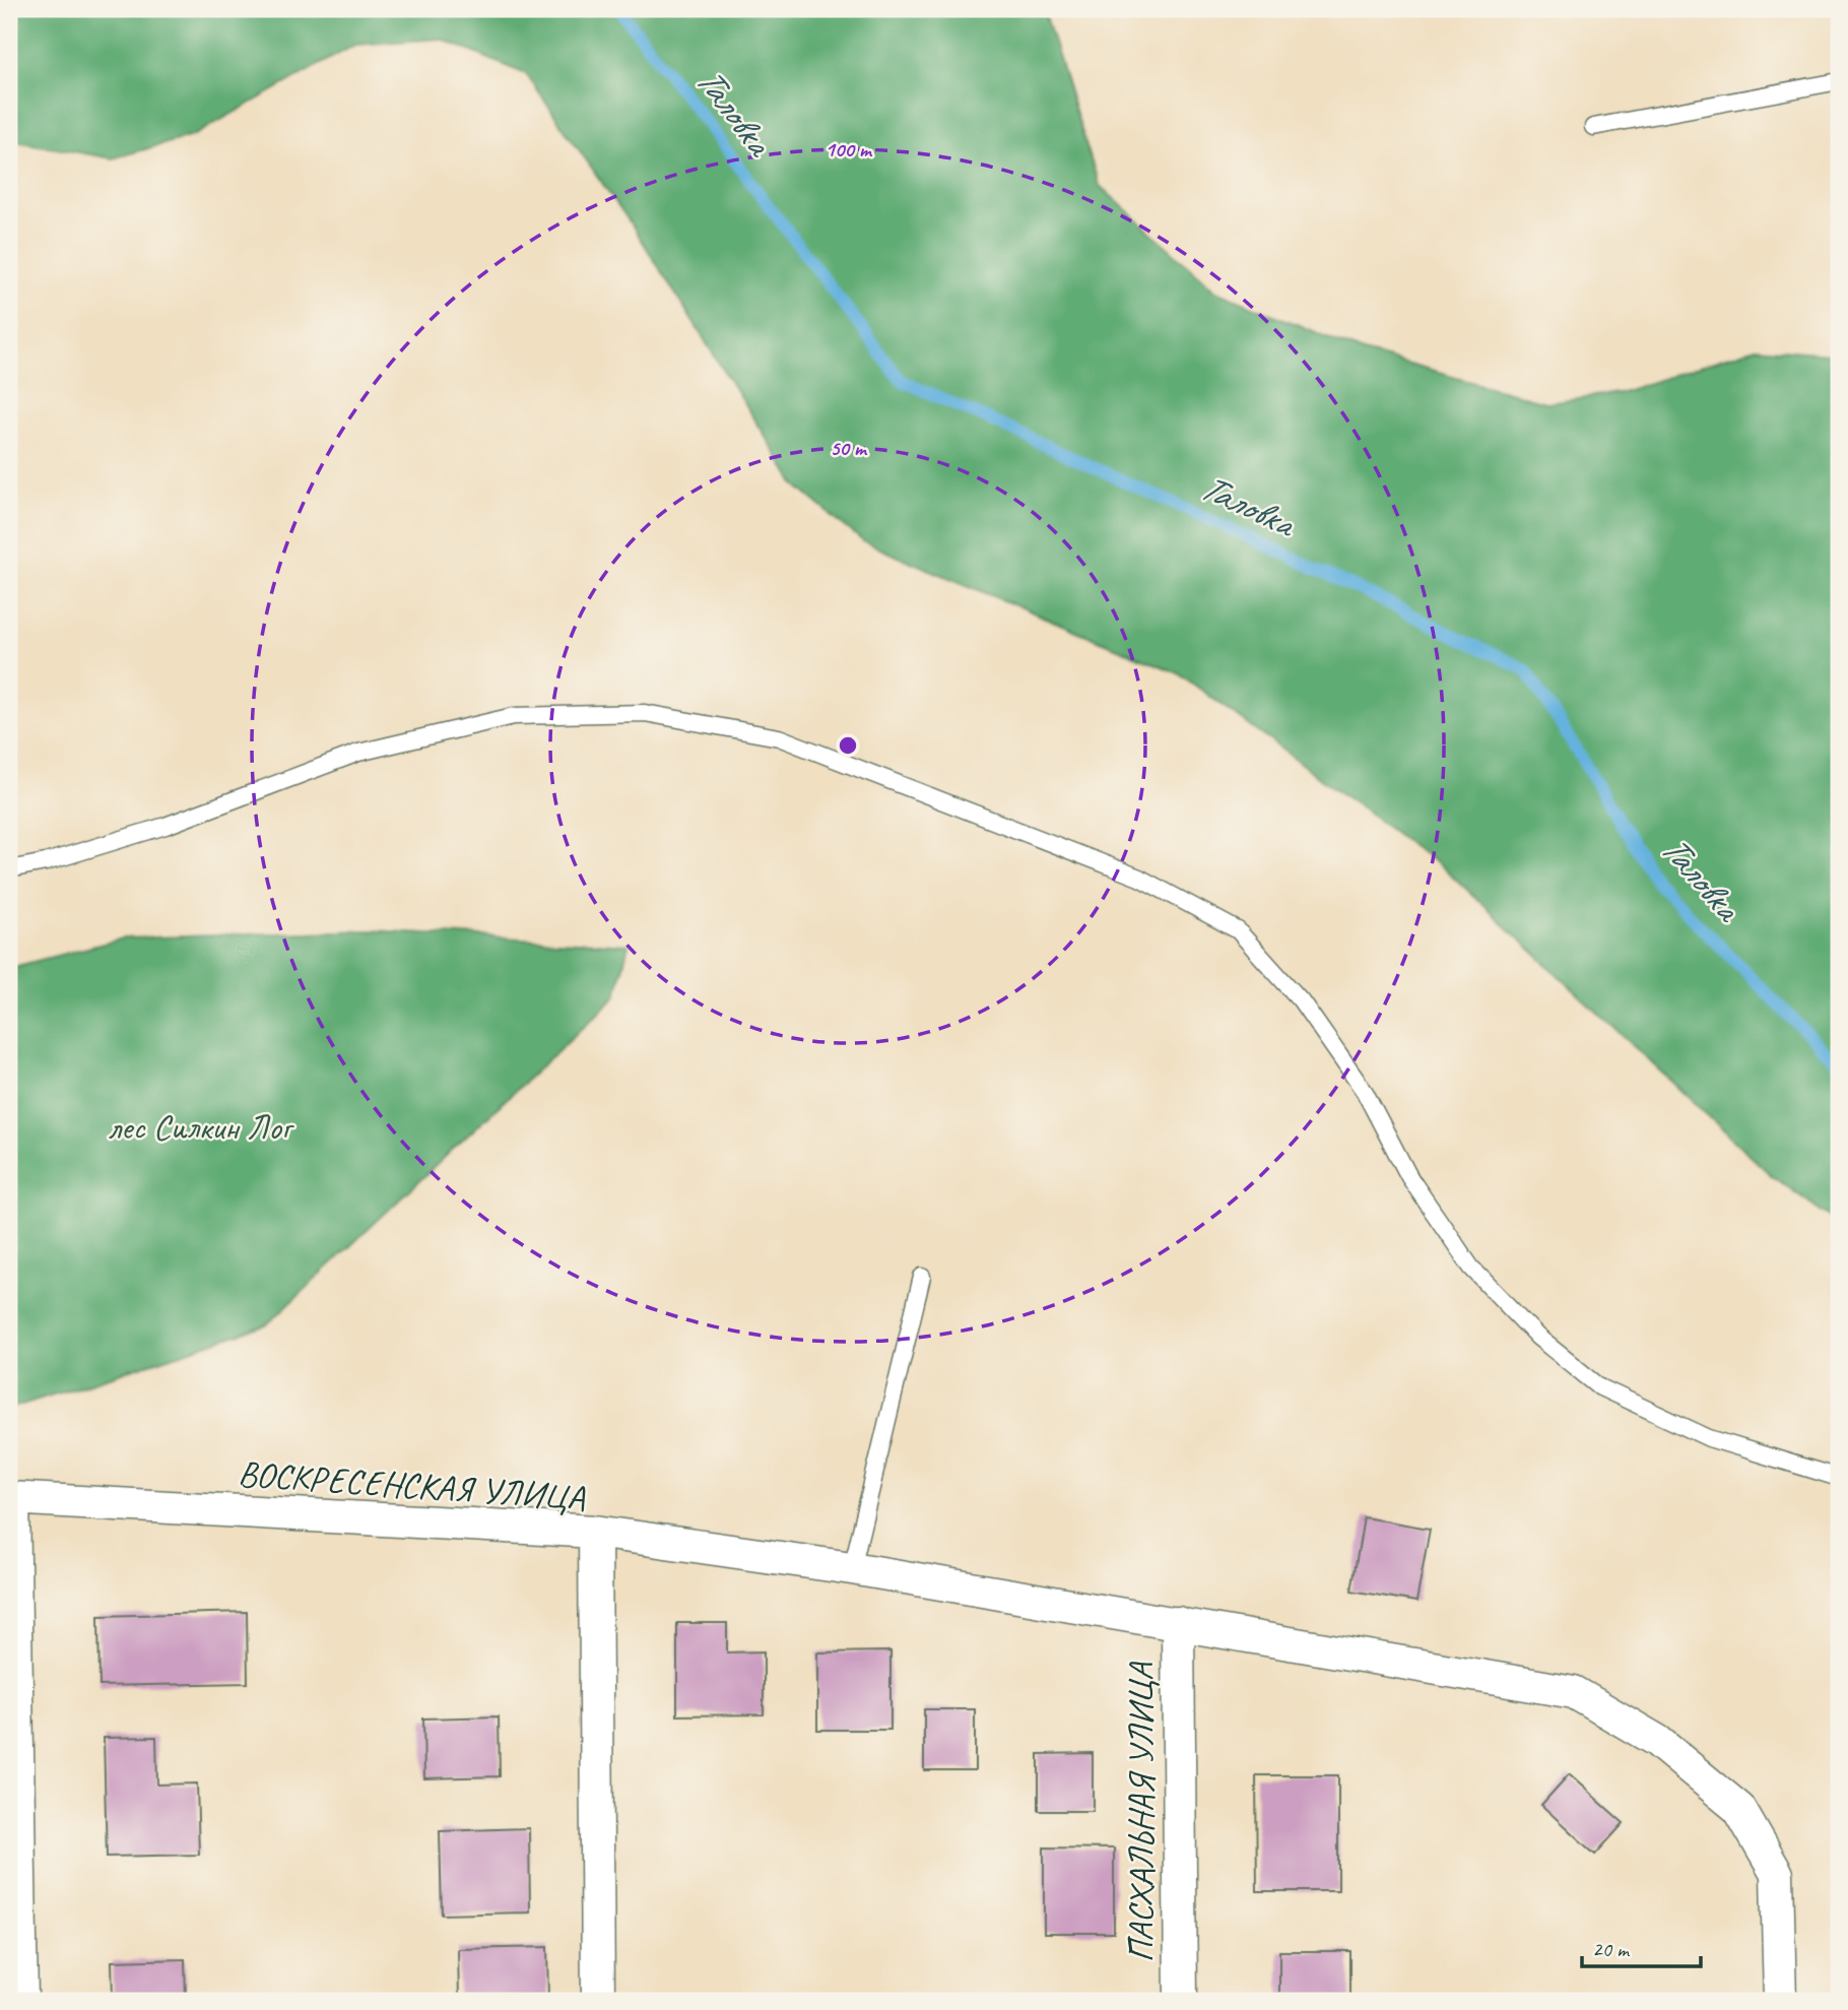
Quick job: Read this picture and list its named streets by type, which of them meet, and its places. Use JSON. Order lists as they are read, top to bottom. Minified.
{"streets":{"street":["ВОСКРЕСЕНСКАЯ УЛИЦА","ПАСХАЛЬНАЯ УЛИЦА"]},"water":["Таловка"],"parks":["лес Силкин Лог"],"scale_bar":"20 m","rings":["100 m","50 m"]}
